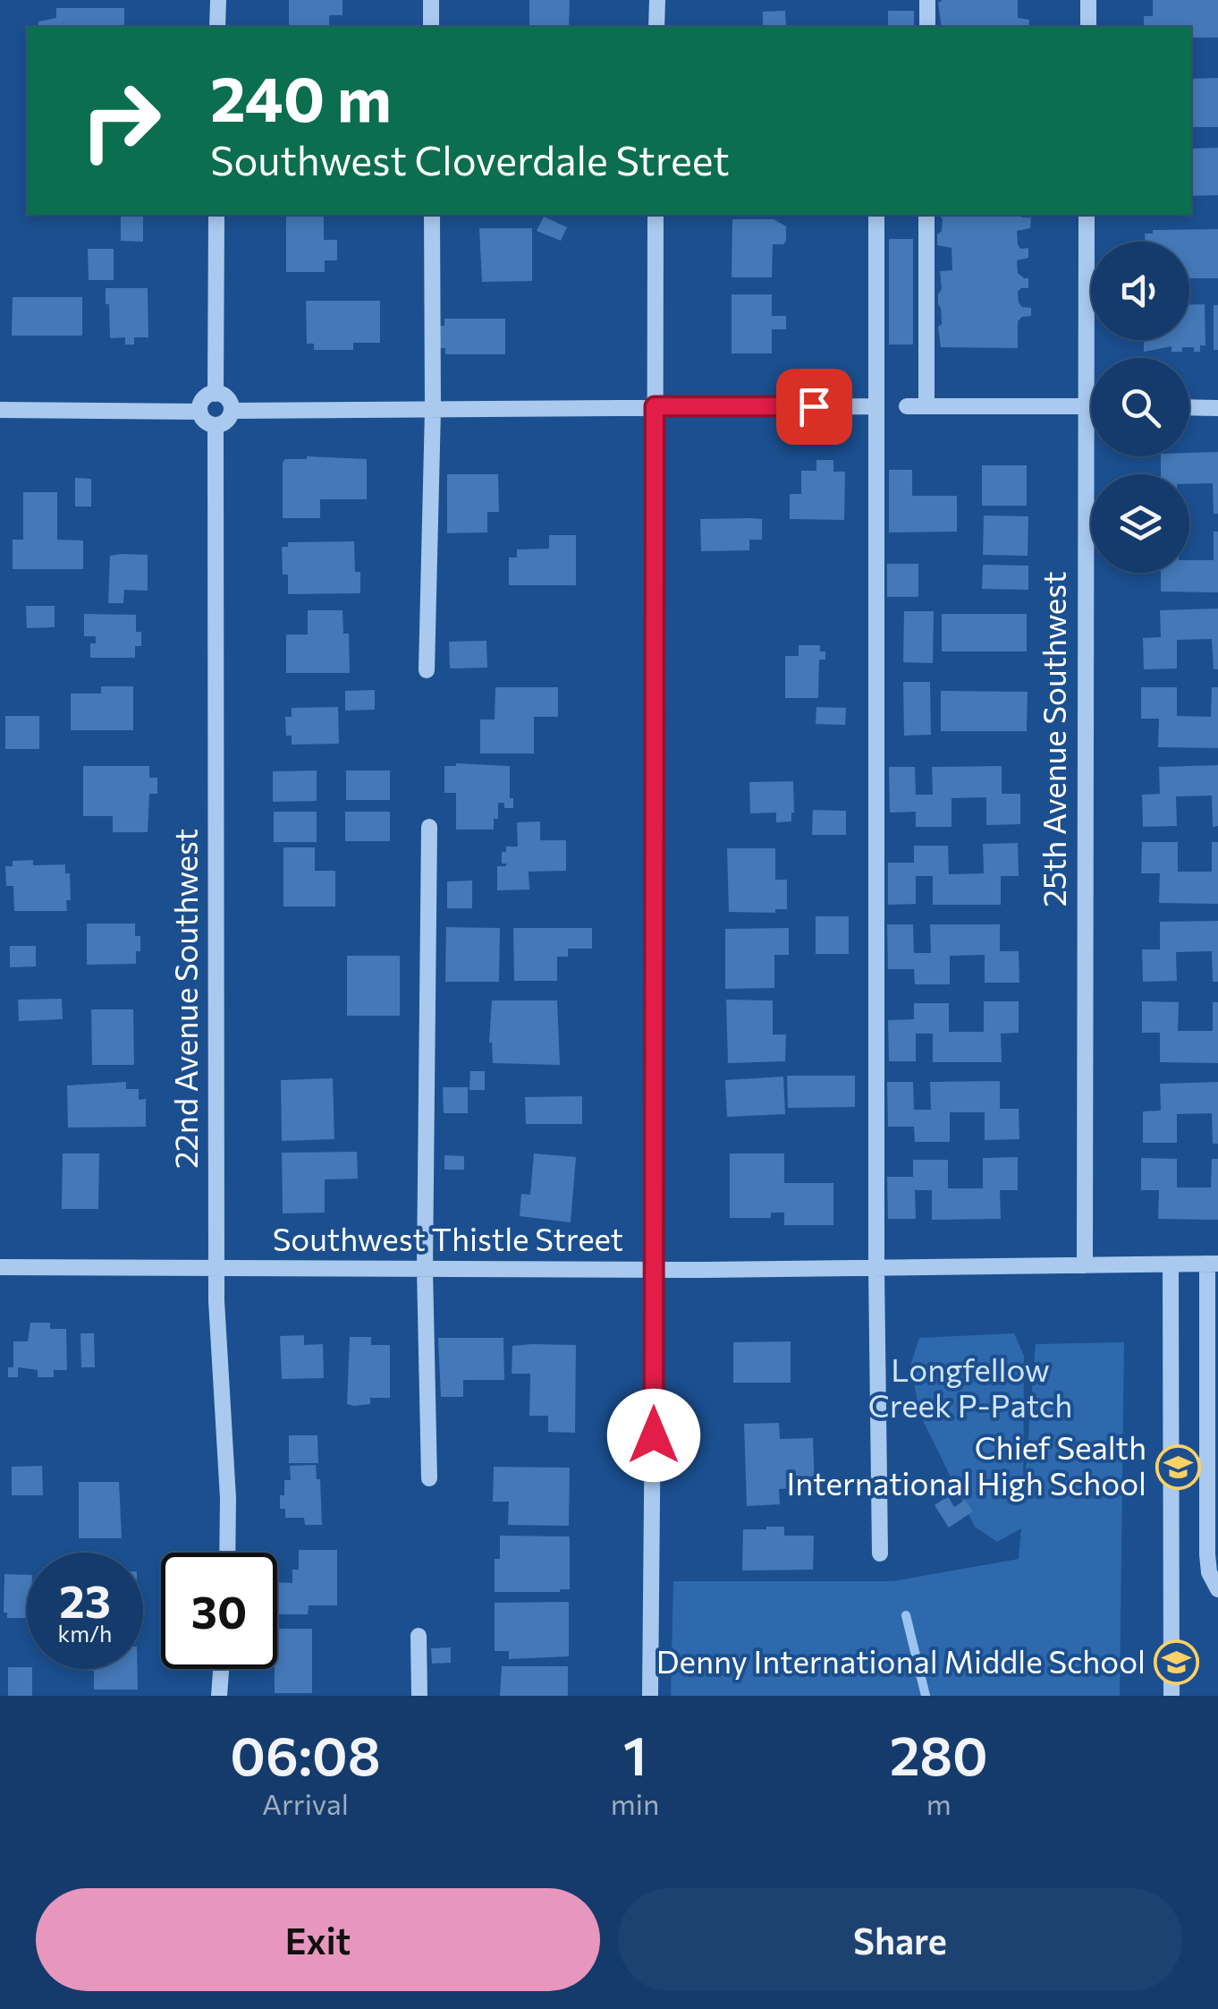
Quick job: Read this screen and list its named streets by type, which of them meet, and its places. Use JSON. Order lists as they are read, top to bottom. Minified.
{"streets":{"street":["25th Avenue Southwest","22nd Avenue Southwest","Southwest Thistle Street"]},"crossings":[["25th Avenue Southwest","Southwest Thistle Street"],["22nd Avenue Southwest","Southwest Thistle Street"]],"parks":["Longfellow Creek P-Patch"],"places":{"school or university":["Chief Sealth International High School","Denny International Middle School"]},"page":{"turn":["240 m","Southwest Cloverdale Street"],"speed":"23 km/h","limit":"30","eta":["06:08","Arrival","1","min","280","m"],"buttons":["Exit","Share"]}}
